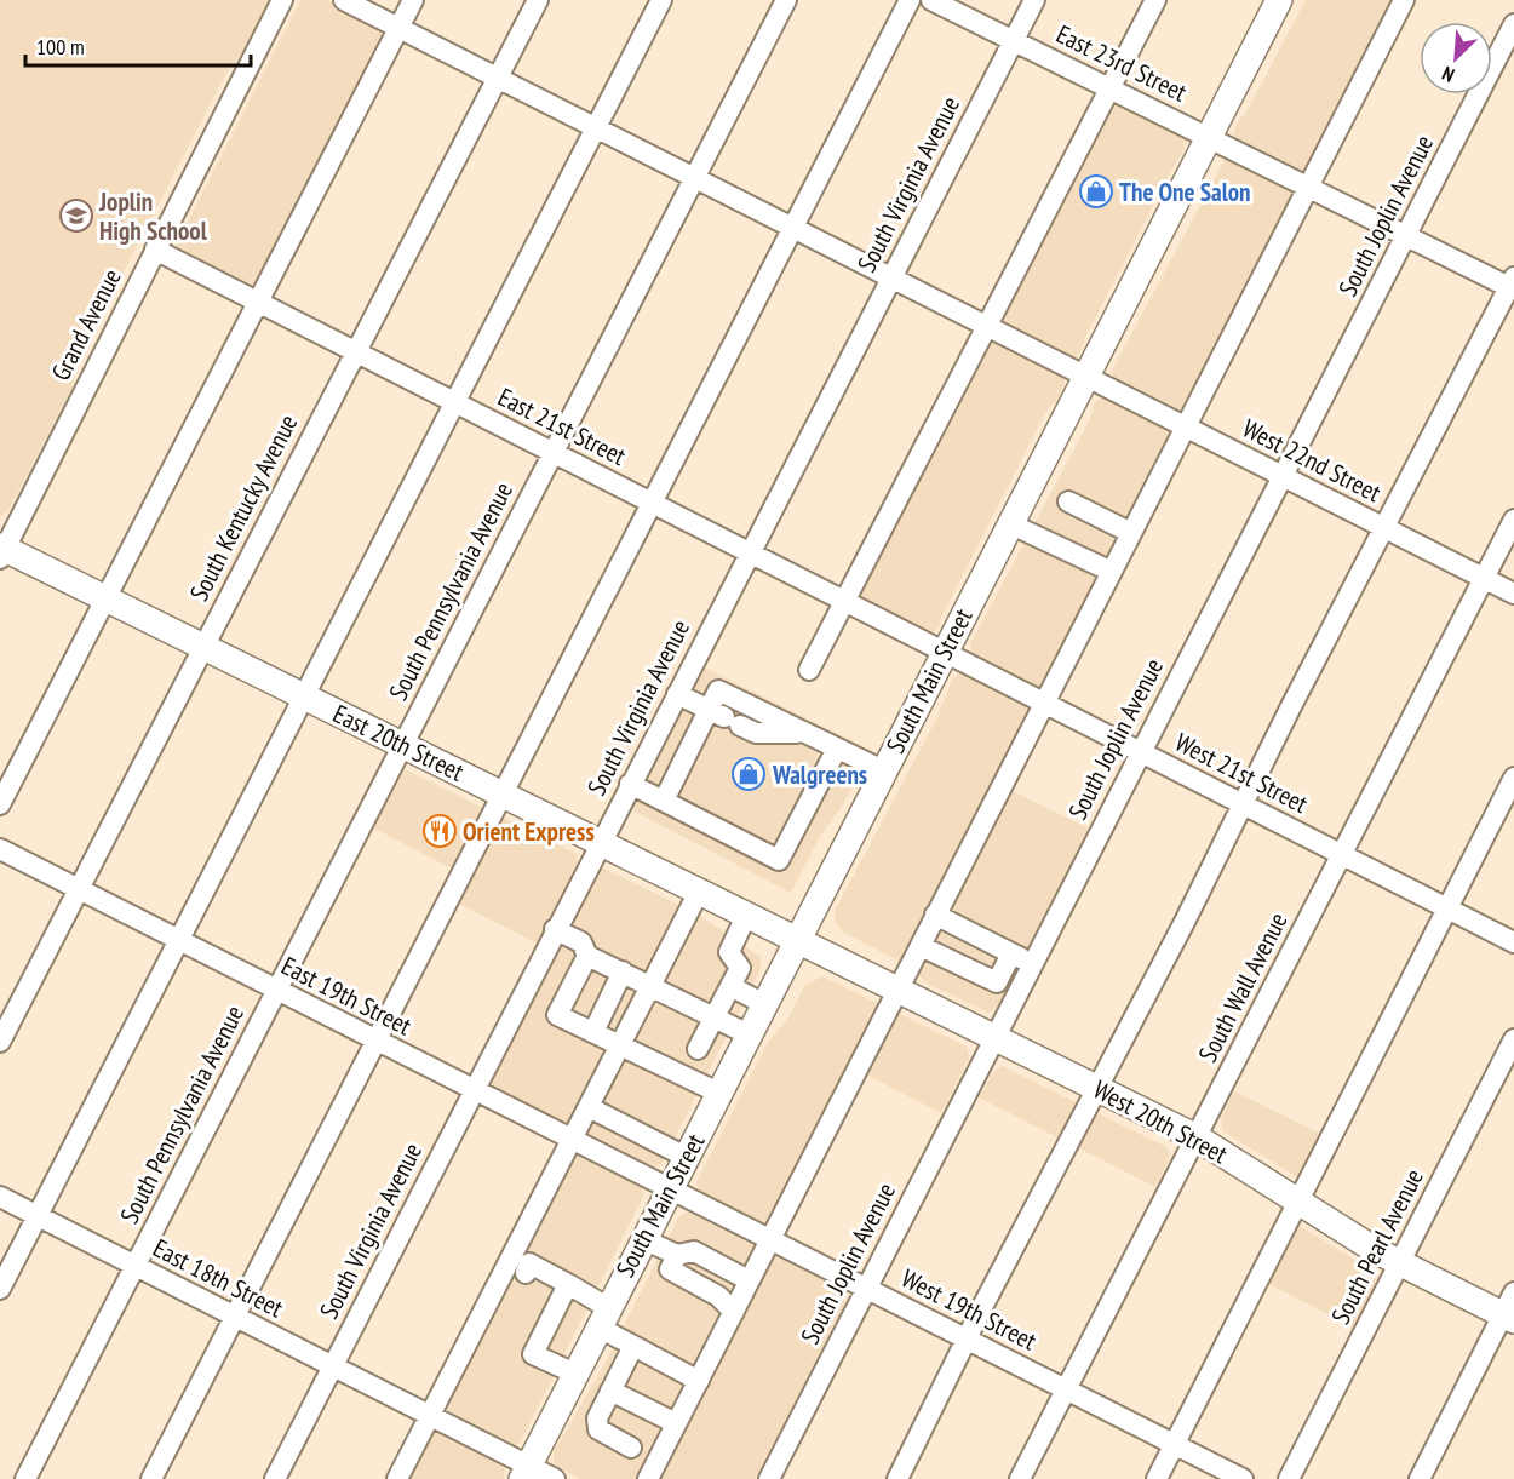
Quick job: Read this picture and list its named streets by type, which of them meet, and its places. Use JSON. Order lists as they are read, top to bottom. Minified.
{"streets":{"main road":["South Main Street","East 20th Street","West 20th Street"],"street":["East 23rd Street","South Virginia Avenue","South Joplin Avenue","Grand Avenue","East 21st Street","West 22nd Street","South Kentucky Avenue","South Pennsylvania Avenue","West 21st Street","South Wall Avenue","East 19th Street","South Pearl Avenue","East 18th Street","West 19th Street"]},"crossings":[["East 23rd Street","South Virginia Avenue"],["East 23rd Street","South Joplin Avenue"],["East 23rd Street","South Main Street"],["South Virginia Avenue","East 21st Street"],["South Virginia Avenue","West 22nd Street"],["South Virginia Avenue","East 20th Street"],["South Virginia Avenue","East 19th Street"],["South Virginia Avenue","East 18th Street"],["South Joplin Avenue","West 22nd Street"],["South Joplin Avenue","West 21st Street"],["South Joplin Avenue","West 20th Street"],["South Joplin Avenue","West 19th Street"],["Grand Avenue","East 21st Street"],["Grand Avenue","East 20th Street"],["East 21st Street","South Kentucky Avenue"],["East 21st Street","South Pennsylvania Avenue"],["East 21st Street","South Main Street"],["East 21st Street","West 21st Street"],["West 22nd Street","South Kentucky Avenue"],["West 22nd Street","South Pennsylvania Avenue"],["West 22nd Street","South Main Street"],["West 22nd Street","South Wall Avenue"],["South Kentucky Avenue","East 20th Street"],["South Kentucky Avenue","East 19th Street"],["South Pennsylvania Avenue","East 20th Street"],["South Pennsylvania Avenue","East 19th Street"],["South Pennsylvania Avenue","East 18th Street"],["South Main Street","East 20th Street"],["South Main Street","West 21st Street"],["South Main Street","East 19th Street"],["South Main Street","West 20th Street"],["South Main Street","East 18th Street"],["South Main Street","West 19th Street"],["East 20th Street","West 20th Street"],["West 21st Street","South Wall Avenue"],["South Wall Avenue","West 20th Street"],["South Wall Avenue","West 19th Street"],["East 19th Street","West 19th Street"],["West 20th Street","South Pearl Avenue"]],"places":{"shop":["The One Salon","Walgreens"],"school or university":["Joplin High School"],"restaurant":["Orient Express"]},"scale_bar":"100 m","north":"bottom left"}
